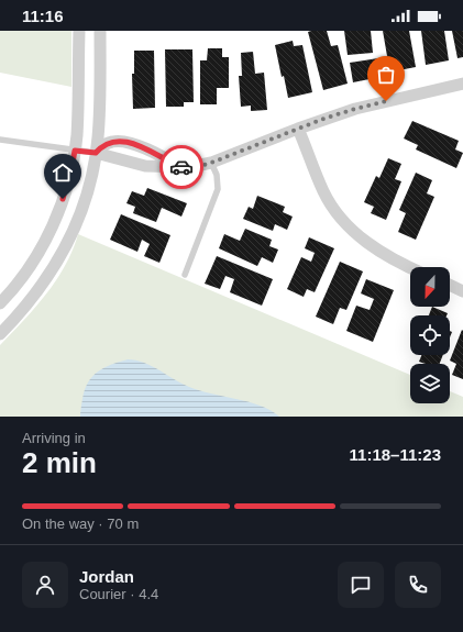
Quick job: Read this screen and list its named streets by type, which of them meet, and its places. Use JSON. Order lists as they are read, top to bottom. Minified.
{"north":"bottom","page":{"status":"11:16","heading":["2 min","Arriving in","11:18–11:23"],"panel":["Jordan","Courier · 4.4"],"bar":"On the way · 70 m"}}
